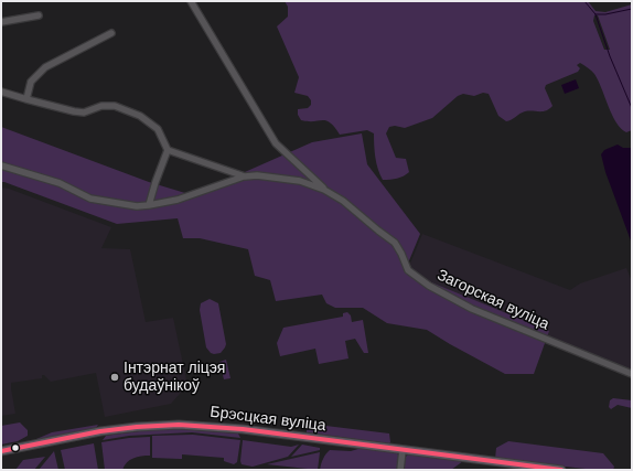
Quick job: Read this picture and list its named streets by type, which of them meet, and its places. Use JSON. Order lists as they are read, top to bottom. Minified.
{"streets":{"main road":["Брэсцкая вуліца"],"street":["Загорская вуліца"]},"places":["Інтэрнат ліцэя будаўнікоў"]}
